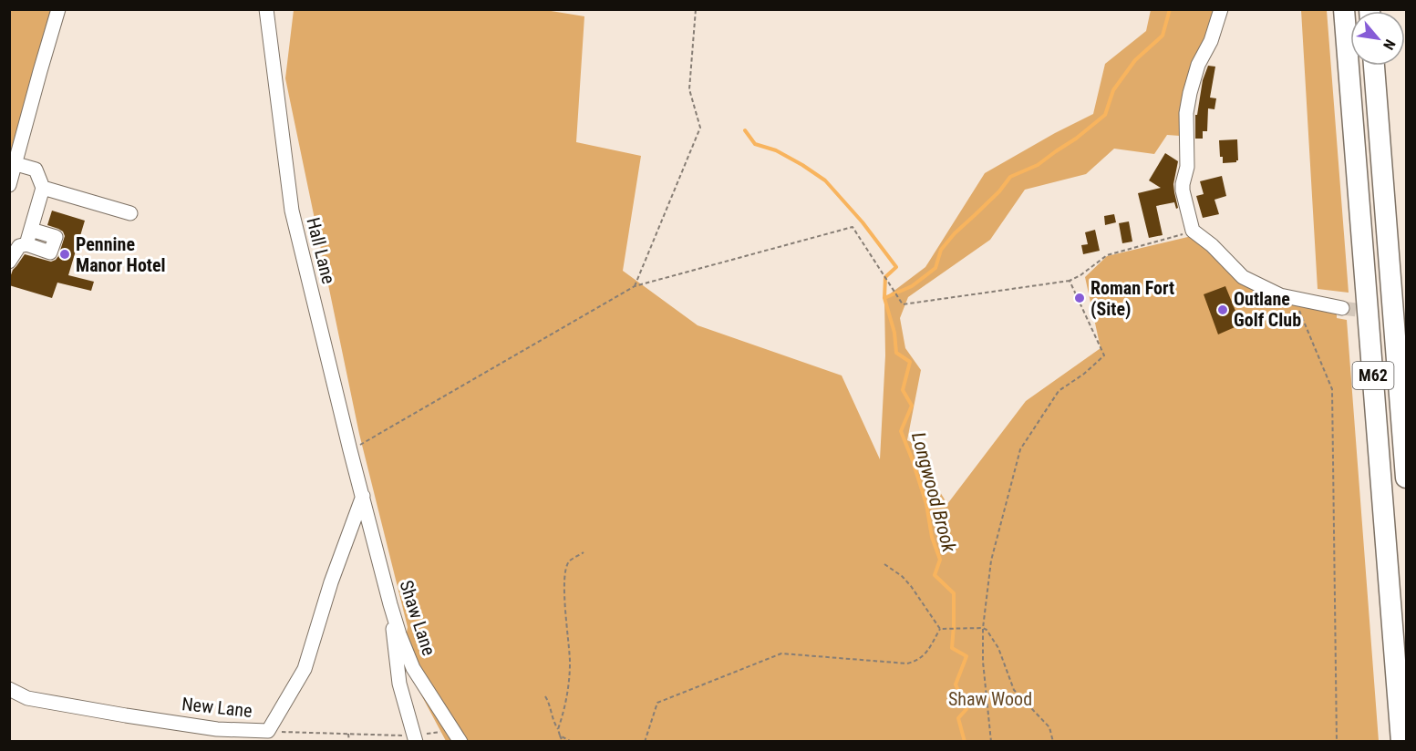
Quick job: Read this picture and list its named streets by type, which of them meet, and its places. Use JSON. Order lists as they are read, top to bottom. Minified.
{"streets":{"highway":["M62"],"street":["Hall Lane","Shaw Lane","New Lane"]},"crossings":[["Hall Lane","Shaw Lane"],["Hall Lane","New Lane"],["Shaw Lane","New Lane"]],"water":["Longwood Brook"],"parks":["Shaw Wood"],"places":["Pennine Manor Hotel","Roman Fort (Site)","Outlane Golf Club"],"north":"bottom right"}
